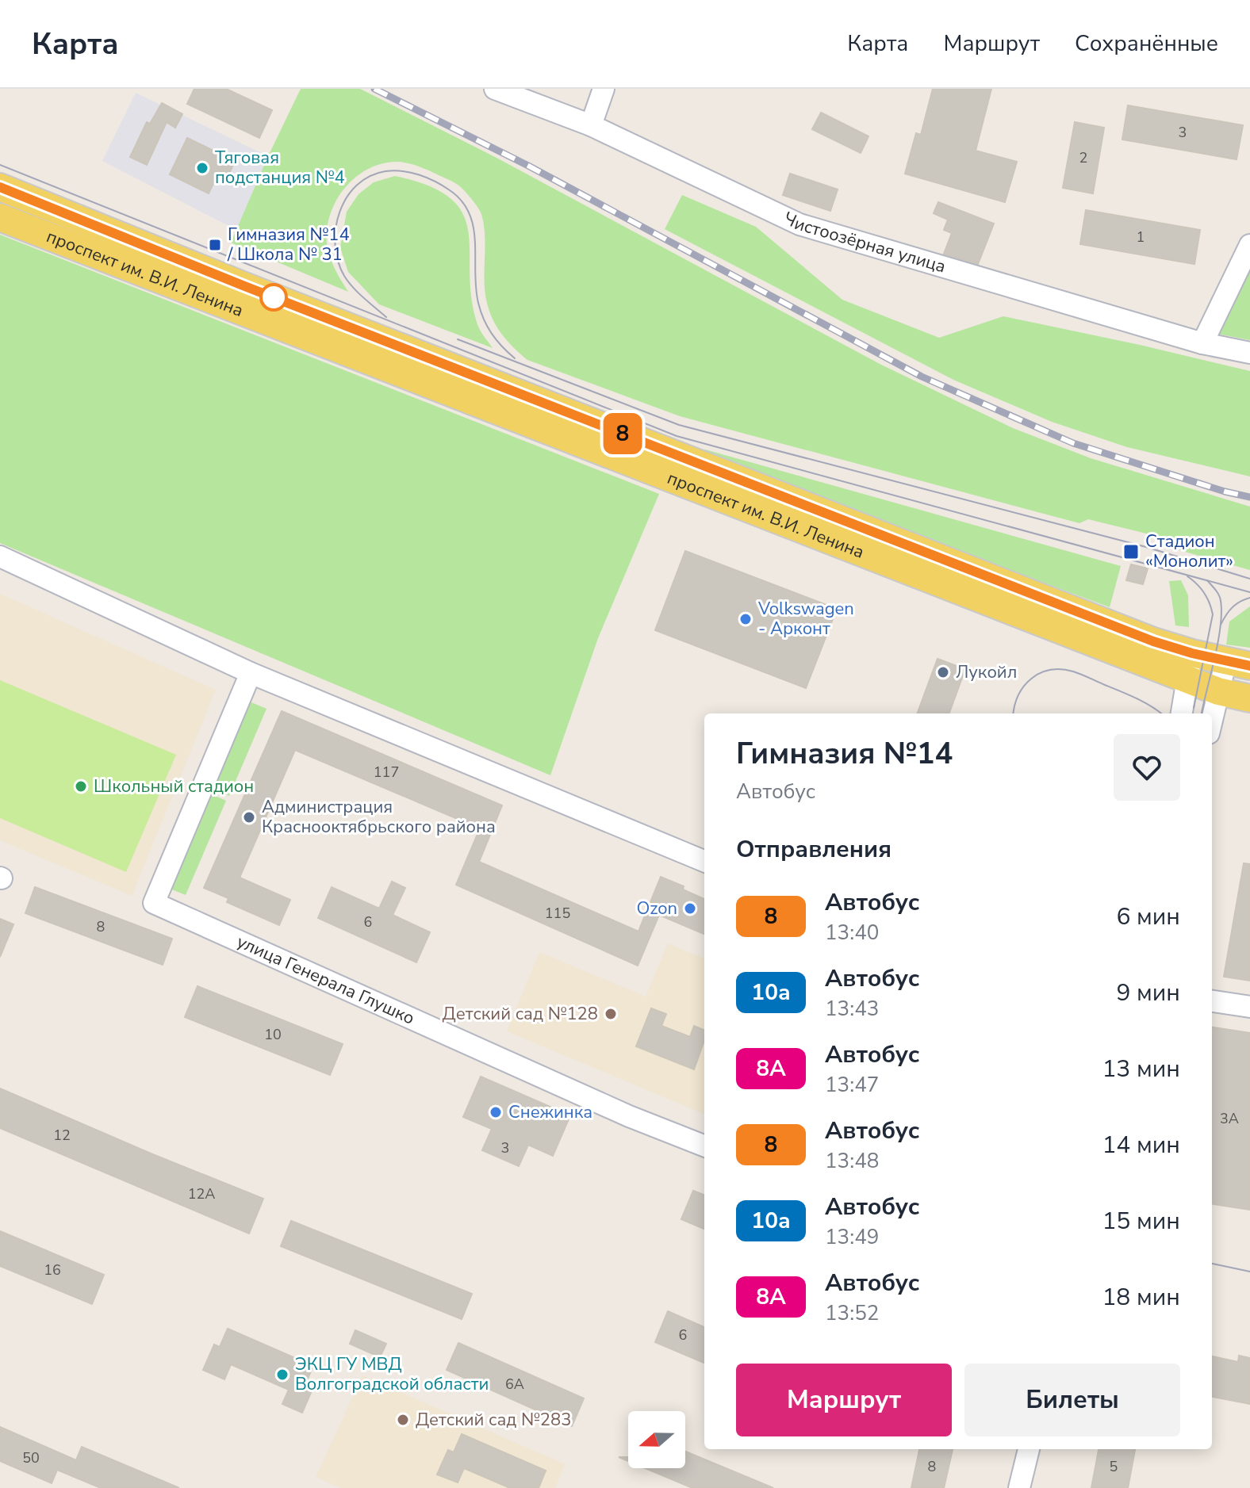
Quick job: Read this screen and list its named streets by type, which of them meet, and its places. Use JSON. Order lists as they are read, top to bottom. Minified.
{"streets":{"main road":["проспект им. В.И. Ленина"],"street":["Чистоозёрная улица","улица Генерала Глушко"]},"places":{"other":["Тяговая подстанция №4","Volkswagen - Арконт","Лукойл","Школьный стадион","Администрация Краснооктябрьского района","Ozon","Детский сад №128","Снежинка","ЭКЦ ГУ МВД Волгоградской области","Детский сад №283"],"transit":["Гимназия №14 / Школа № 31","Стадион «Монолит»"]},"lines":["bus line 8"],"house_numbers":["3","2","1","117","115","6","8","10","3А","12","3","12А","16","6","6А","50","8","5"],"north":"left","page":{"header":"Карта","nav":["Карта","Маршрут","Сохранённые"],"on_map":"8","heading":[["Гимназия №14","Автобус"],"Отправления"],"list":[{"mark":"8","name":"Автобус","note":"13:40","value":"6 мин"},{"mark":"10а","name":"Автобус","note":"13:43","value":"9 мин"},{"mark":"8А","name":"Автобус","note":"13:47","value":"13 мин"},{"mark":"8","name":"Автобус","note":"13:48","value":"14 мин"},{"mark":"10а","name":"Автобус","note":"13:49","value":"15 мин"},{"mark":"8А","name":"Автобус","note":"13:52","value":"18 мин"}],"buttons":["Маршрут","Билеты"]}}
